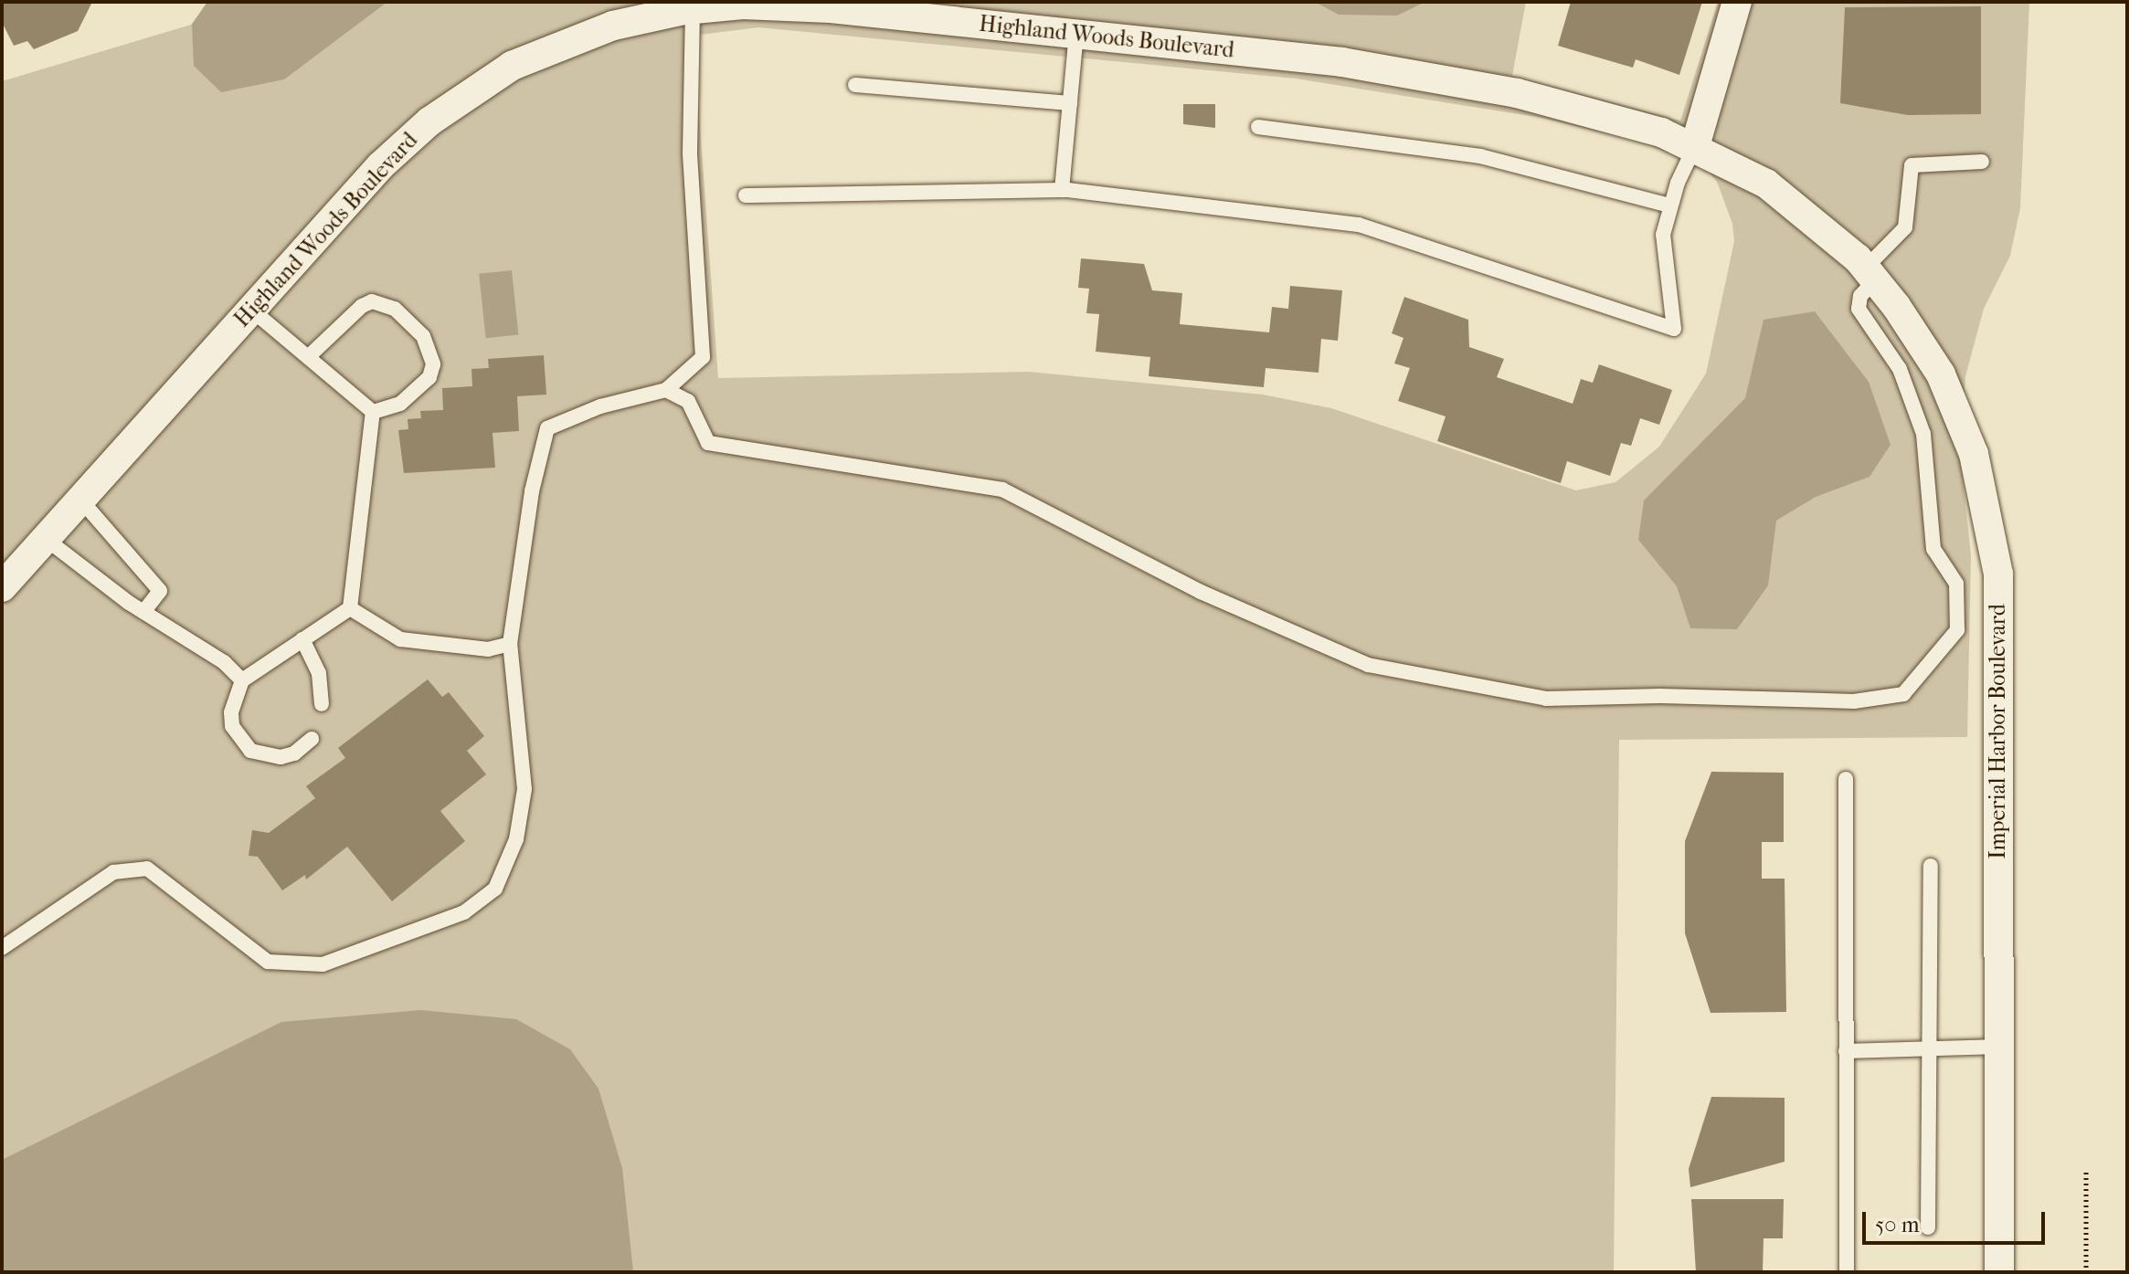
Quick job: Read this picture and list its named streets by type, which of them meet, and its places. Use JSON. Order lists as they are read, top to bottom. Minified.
{"streets":{"street":["Highland Woods Boulevard","Imperial Harbor Boulevard"]},"crossings":[["Highland Woods Boulevard","Imperial Harbor Boulevard"]],"scale_bar":"50 m"}
